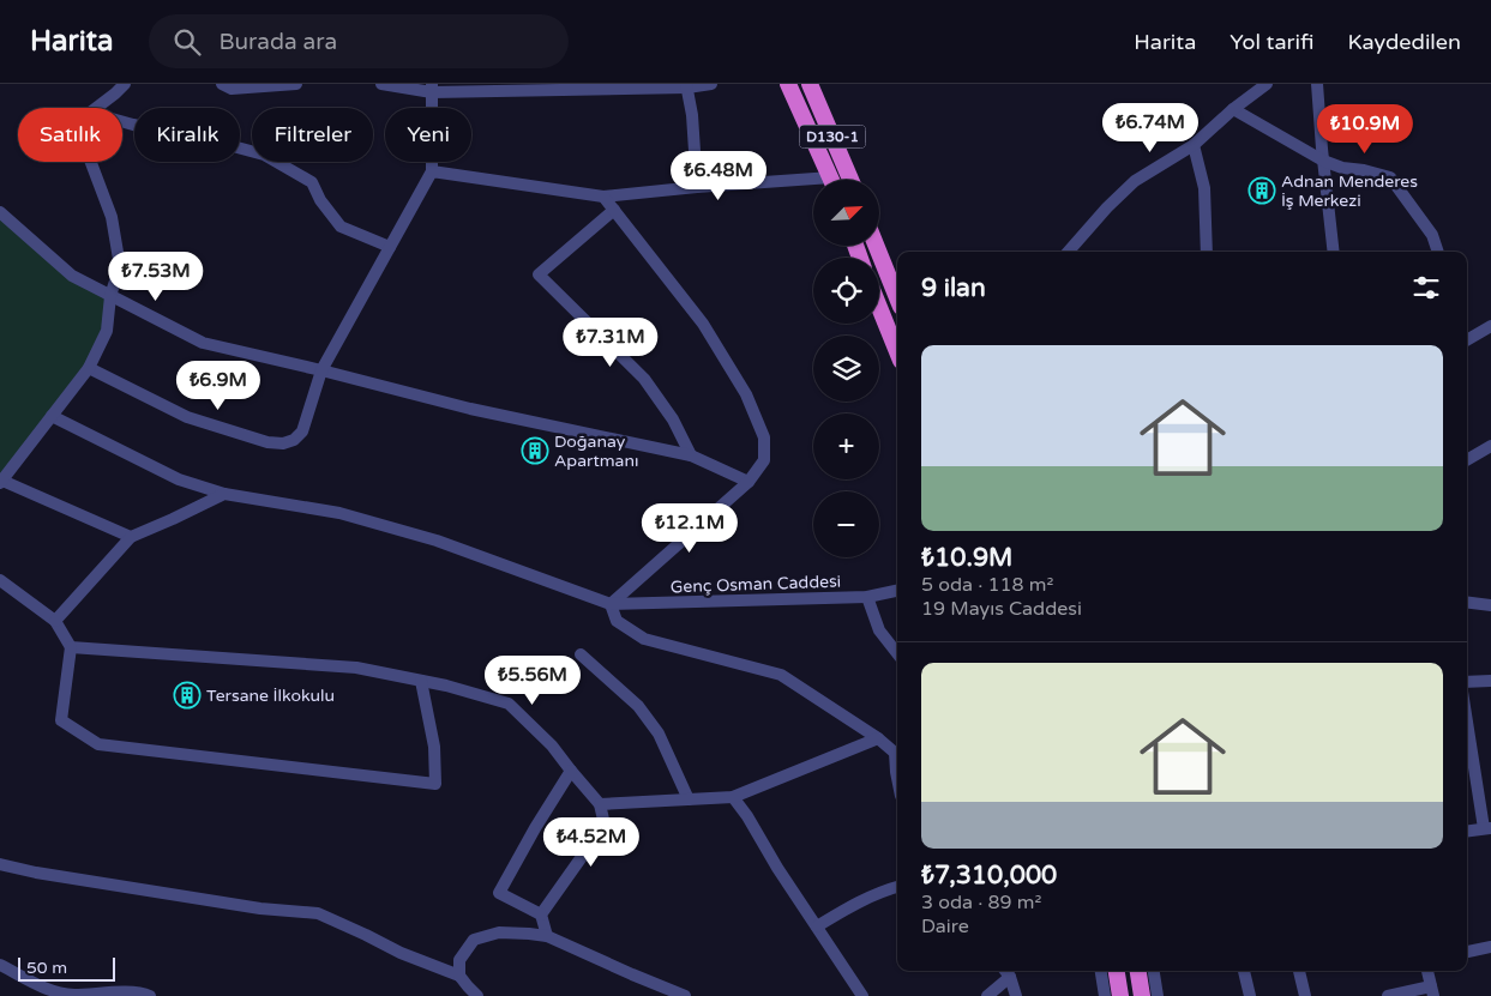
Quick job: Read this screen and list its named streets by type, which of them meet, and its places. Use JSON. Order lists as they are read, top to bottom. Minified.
{"streets":{"highway":["D130-1"],"street":["Genç Osman Caddesi"]},"places":{"building":["Adnan Menderes İş Merkezi","Doğanay Apartmanı","Tersane İlkokulu"]},"scale_bar":"50 m","north":"top right","page":{"header":"Harita","search":"Burada ara","nav":["Harita","Yol tarifi","Kaydedilen"],"price":["₺6.74M","₺10.9M","₺6.48M","₺7.53M","₺7.31M","₺6.9M","₺12.1M","₺5.56M","₺4.52M"],"chip":["Satılık","Kiralık","Filtreler","Yeni"],"map_buttons":["+","−"],"heading":"9 ilan","list":[{"name":"₺10.9M","note":"5 oda · 118 m² · 19 Mayıs Caddesi"},{"name":"₺7,310,000","note":"3 oda · 89 m² · Daire"}],"scale":"50 m"}}
